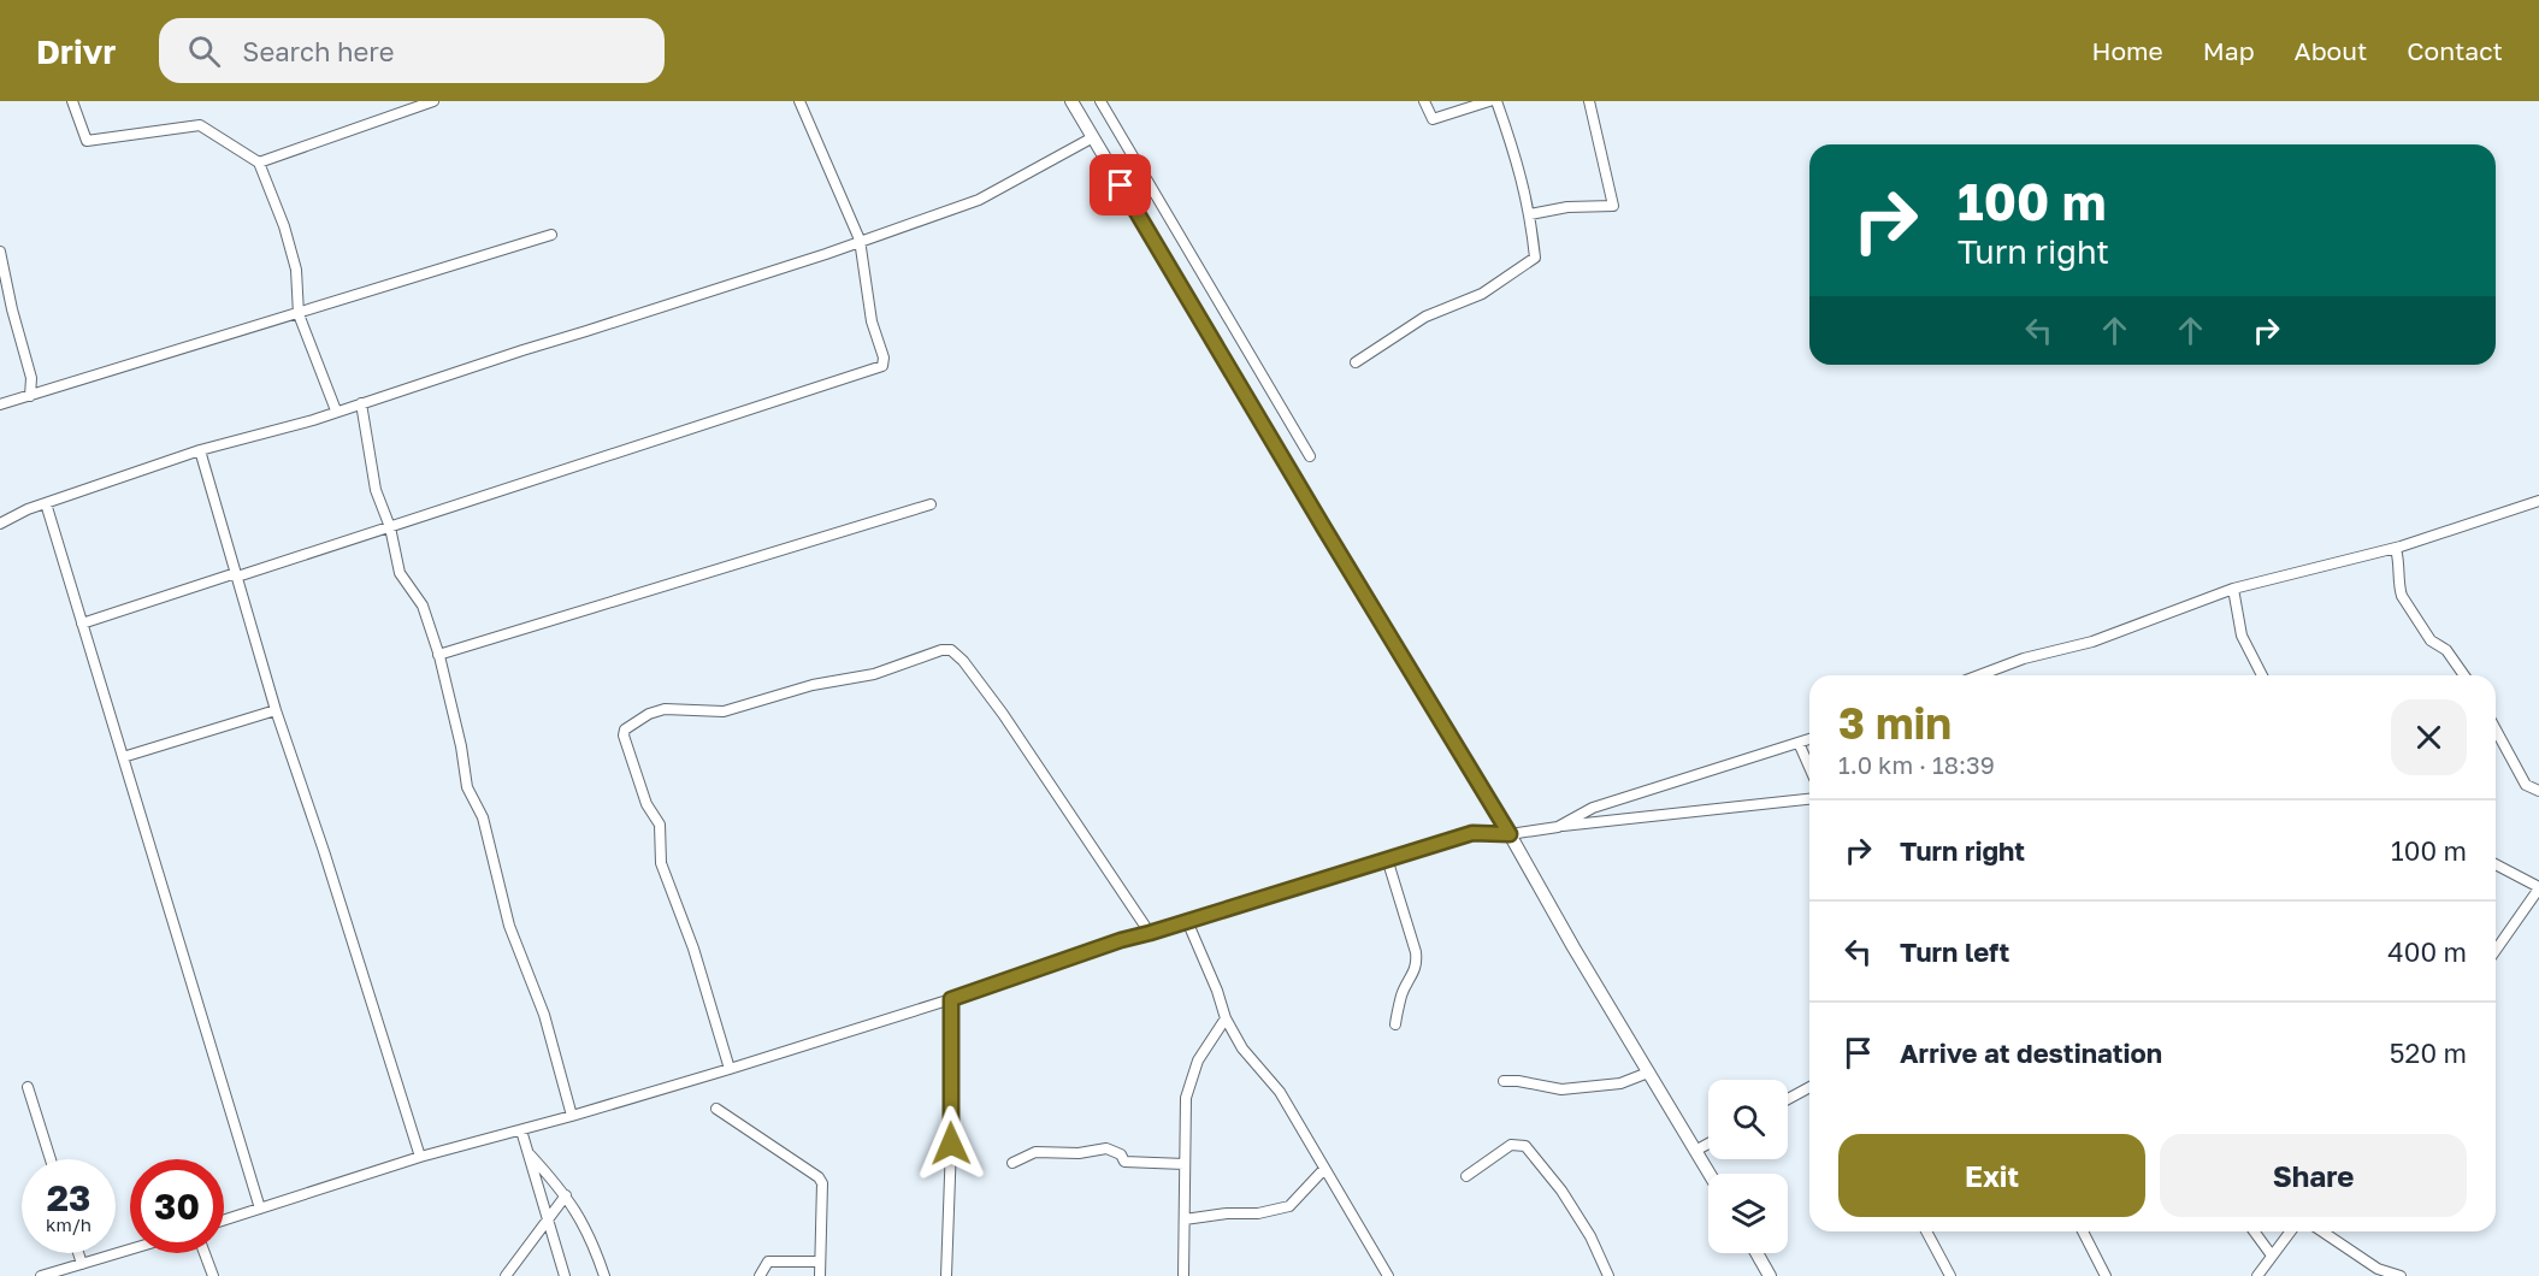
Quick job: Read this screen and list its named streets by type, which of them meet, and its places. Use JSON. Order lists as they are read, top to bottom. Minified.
{"page":{"header":"Drivr","search":"Search here","nav":["Home","Map","About","Contact"],"turn":["100 m","Turn right"],"heading":["3 min","1.0 km · 18:39"],"list":[{"name":"Turn right","value":"100 m"},{"name":"Turn left","value":"400 m"},{"name":"Arrive at destination","value":"520 m"}],"buttons":["Exit","Share"],"speed":"23 km/h","limit":"30"}}
